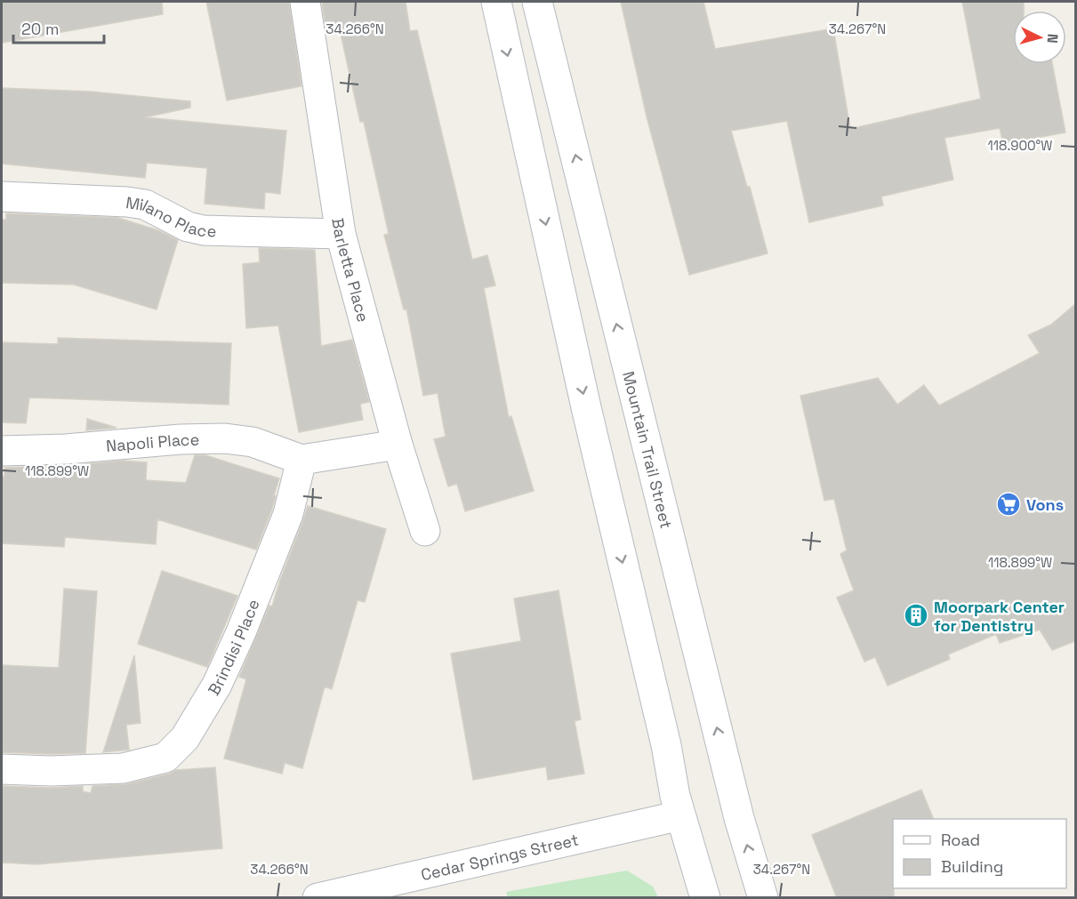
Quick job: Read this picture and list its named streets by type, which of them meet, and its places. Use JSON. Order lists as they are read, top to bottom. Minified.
{"streets":{"street":["Milano Place","Barletta Place","Napoli Place","Mountain Trail Street","Brindisi Place","Cedar Springs Street"]},"crossings":[["Milano Place","Barletta Place"],["Napoli Place","Brindisi Place"]],"places":{"supermarket":["Vons"],"building":["Moorpark Center for Dentistry"]},"legend":["Road","Building"],"scale_bar":"20 m","north":"right","coordinates":["34.266°N","34.267°N","118.900°W","118.899°W"]}
